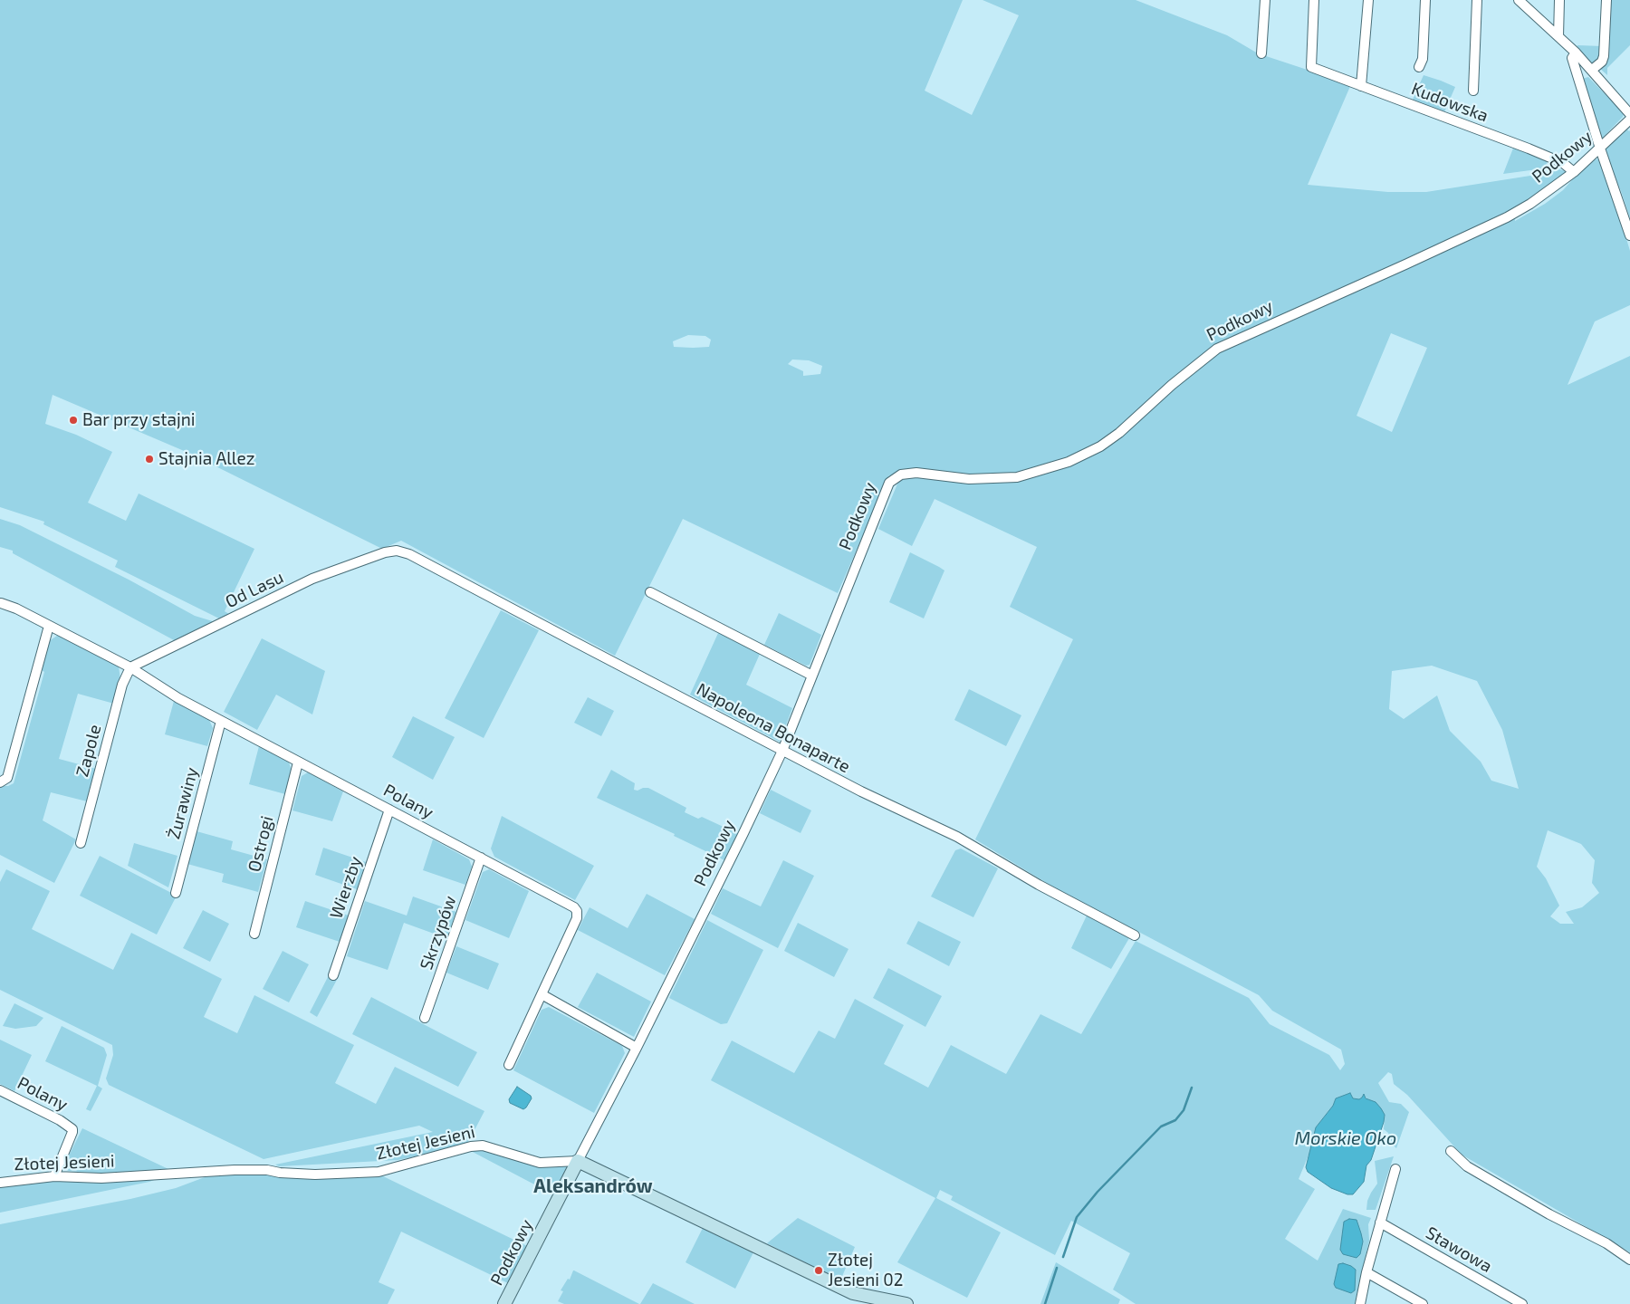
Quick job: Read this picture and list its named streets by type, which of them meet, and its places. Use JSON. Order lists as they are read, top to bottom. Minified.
{"streets":{"street":["Kudowska","Podkowy","Od Lasu","Napoleona Bonaparte","Zapole","Polany","Żurawiny","Ostrogi","Wierzby","Skrzypów","Złotej Jesieni","Stawowa"]},"crossings":[["Kudowska","Podkowy"],["Podkowy","Napoleona Bonaparte"],["Podkowy","Złotej Jesieni"],["Od Lasu","Napoleona Bonaparte"],["Od Lasu","Zapole"],["Od Lasu","Polany"],["Zapole","Polany"],["Polany","Żurawiny"],["Polany","Ostrogi"],["Polany","Wierzby"],["Polany","Skrzypów"],["Polany","Złotej Jesieni"]],"districts":["Aleksandrów"],"water":["Morskie Oko"],"places":["Bar przy stajni","Stajnia Allez","Złotej Jesieni 02"]}
